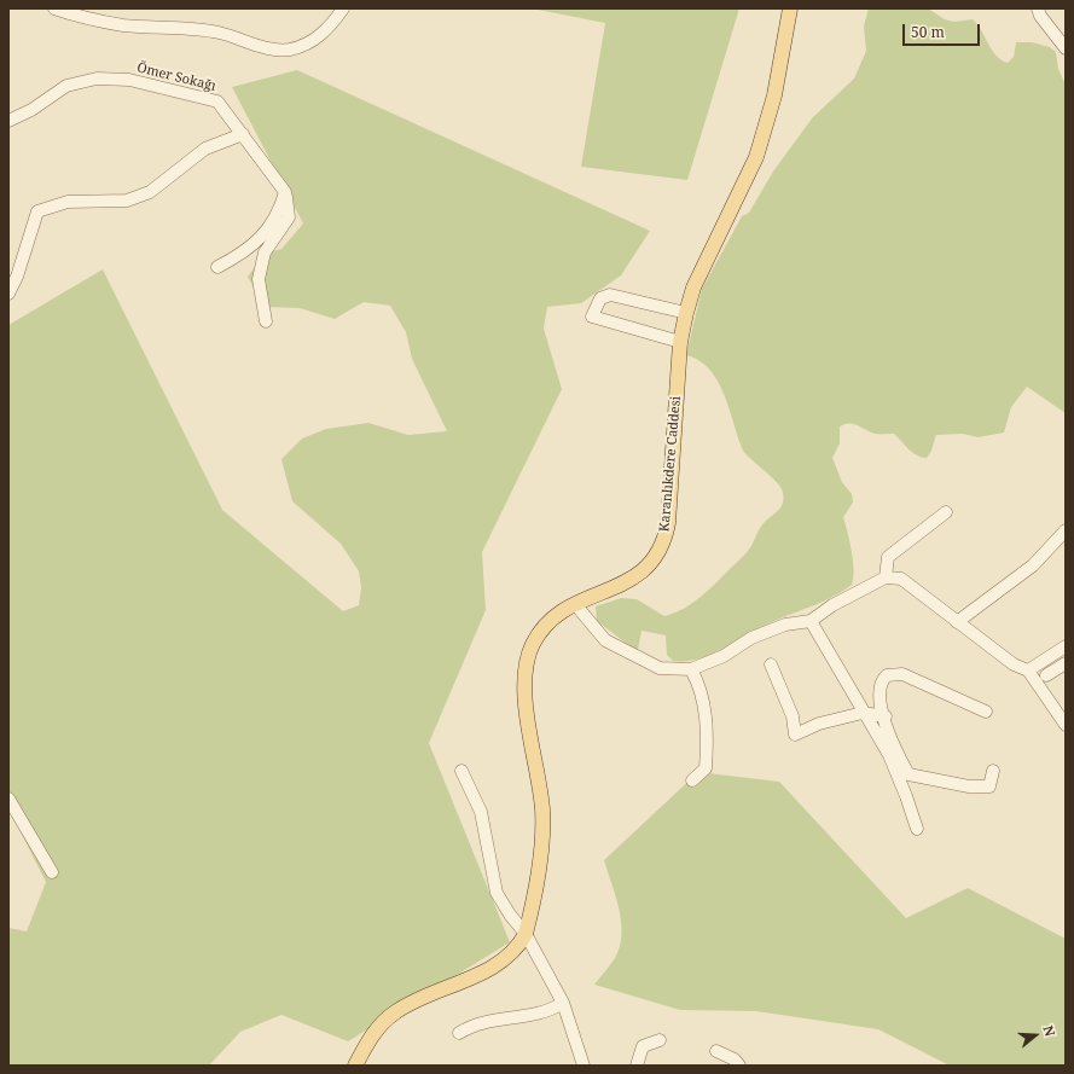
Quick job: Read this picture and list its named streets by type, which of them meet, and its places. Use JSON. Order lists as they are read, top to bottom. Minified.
{"streets":{"main road":["Karanlıkdere Caddesi"],"street":["Ömer Sokağı"]},"scale_bar":"50 m","north":"right"}
